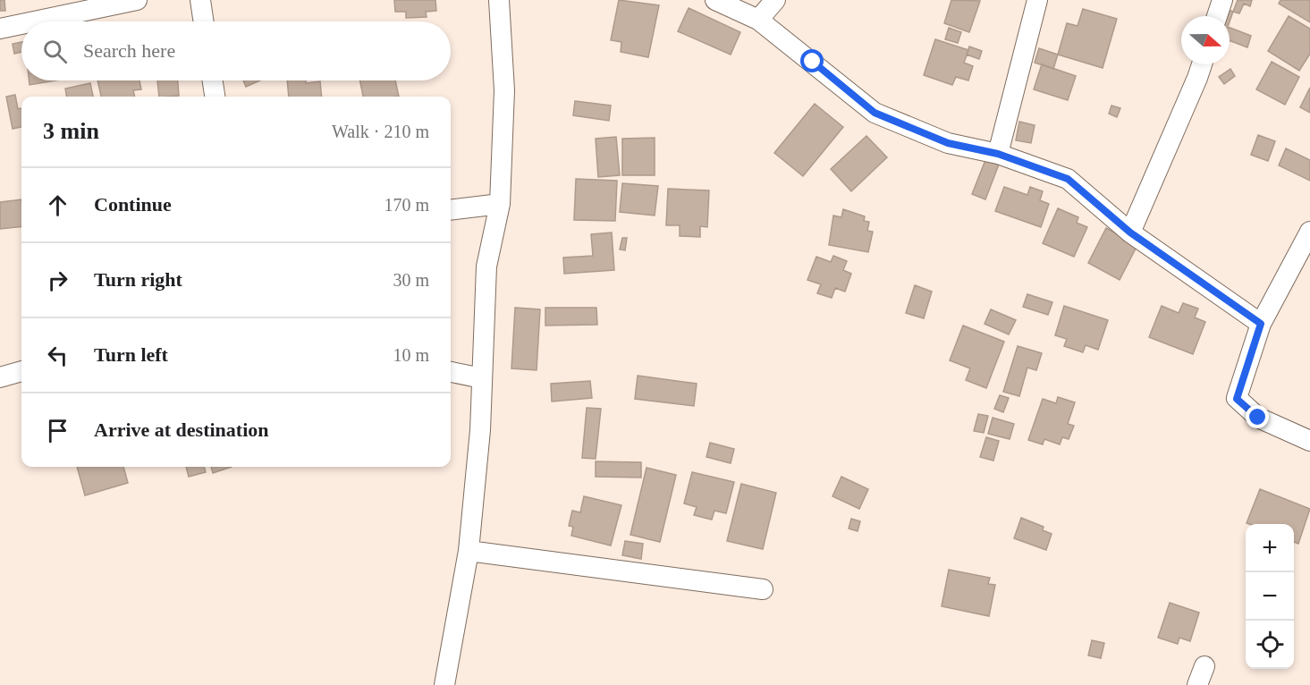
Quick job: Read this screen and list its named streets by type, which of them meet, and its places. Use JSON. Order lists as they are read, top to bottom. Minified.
{"north":"right","page":{"search":"Search here","heading":["3 min","Walk · 210 m"],"list":[["Continue","170 m"],["Turn right","30 m"],["Turn left","10 m"],"Arrive at destination"],"map_buttons":["+","−"]}}
